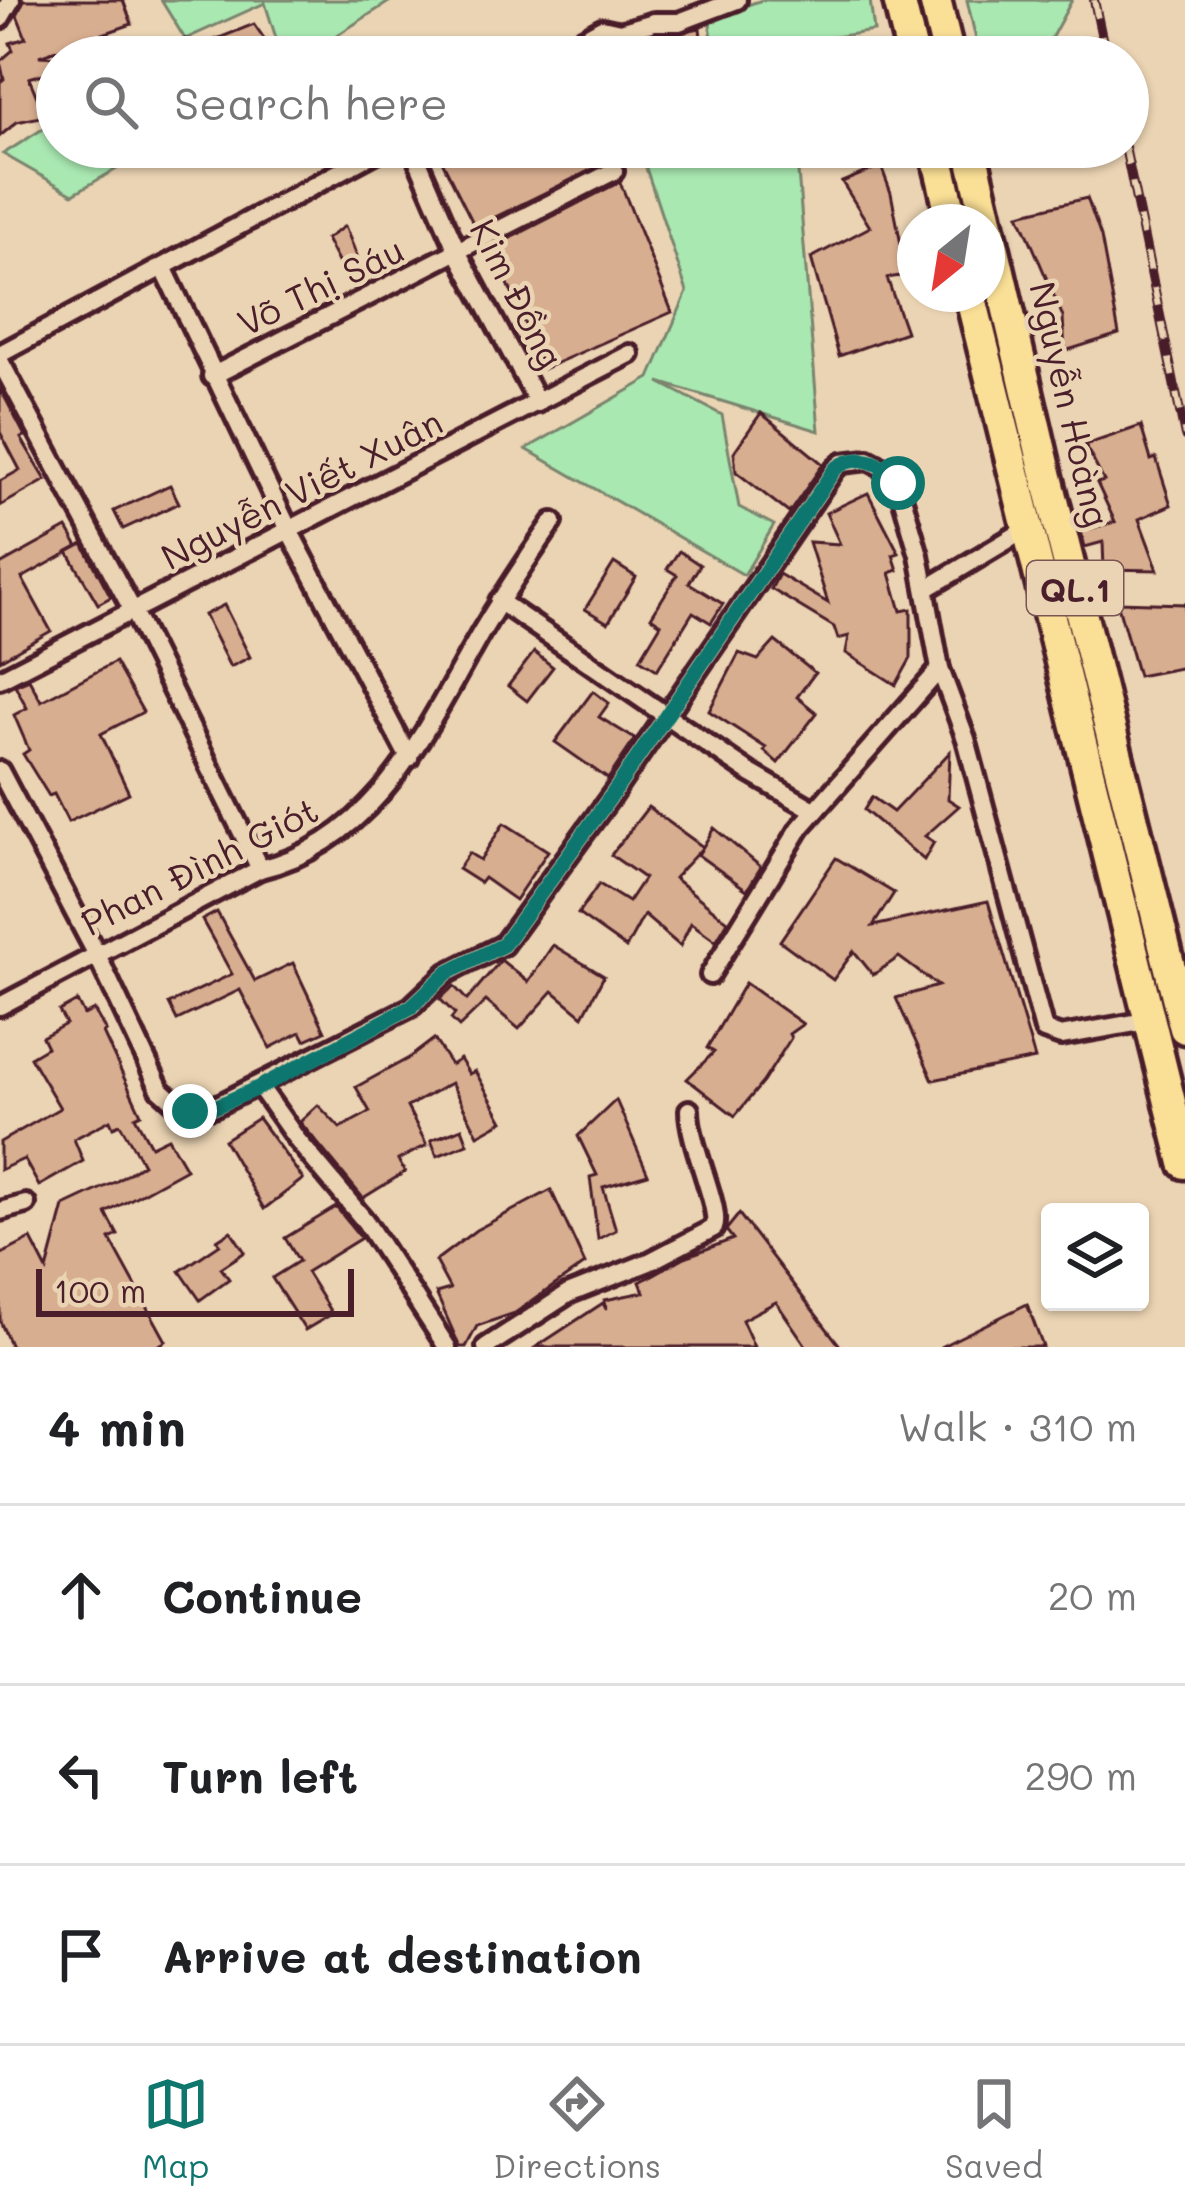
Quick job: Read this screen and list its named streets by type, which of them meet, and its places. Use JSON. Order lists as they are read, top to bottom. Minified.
{"streets":{"highway":["Nguyễn Hoàng","QL.1"],"street":["Võ Thị Sáu","Kim Đồng","Nguyễn Viết Xuân","Phan Đình Giót"]},"crossings":[["Võ Thị Sáu","Kim Đồng"],["Kim Đồng","Nguyễn Viết Xuân"]],"scale_bar":"100 m","north":"bottom left","page":{"search":"Search here","scale":"100 m","heading":["4 min","Walk · 310 m"],"list":[["Continue","20 m"],["Turn left","290 m"],"Arrive at destination"],"nav":["Map","Directions","Saved"]}}
